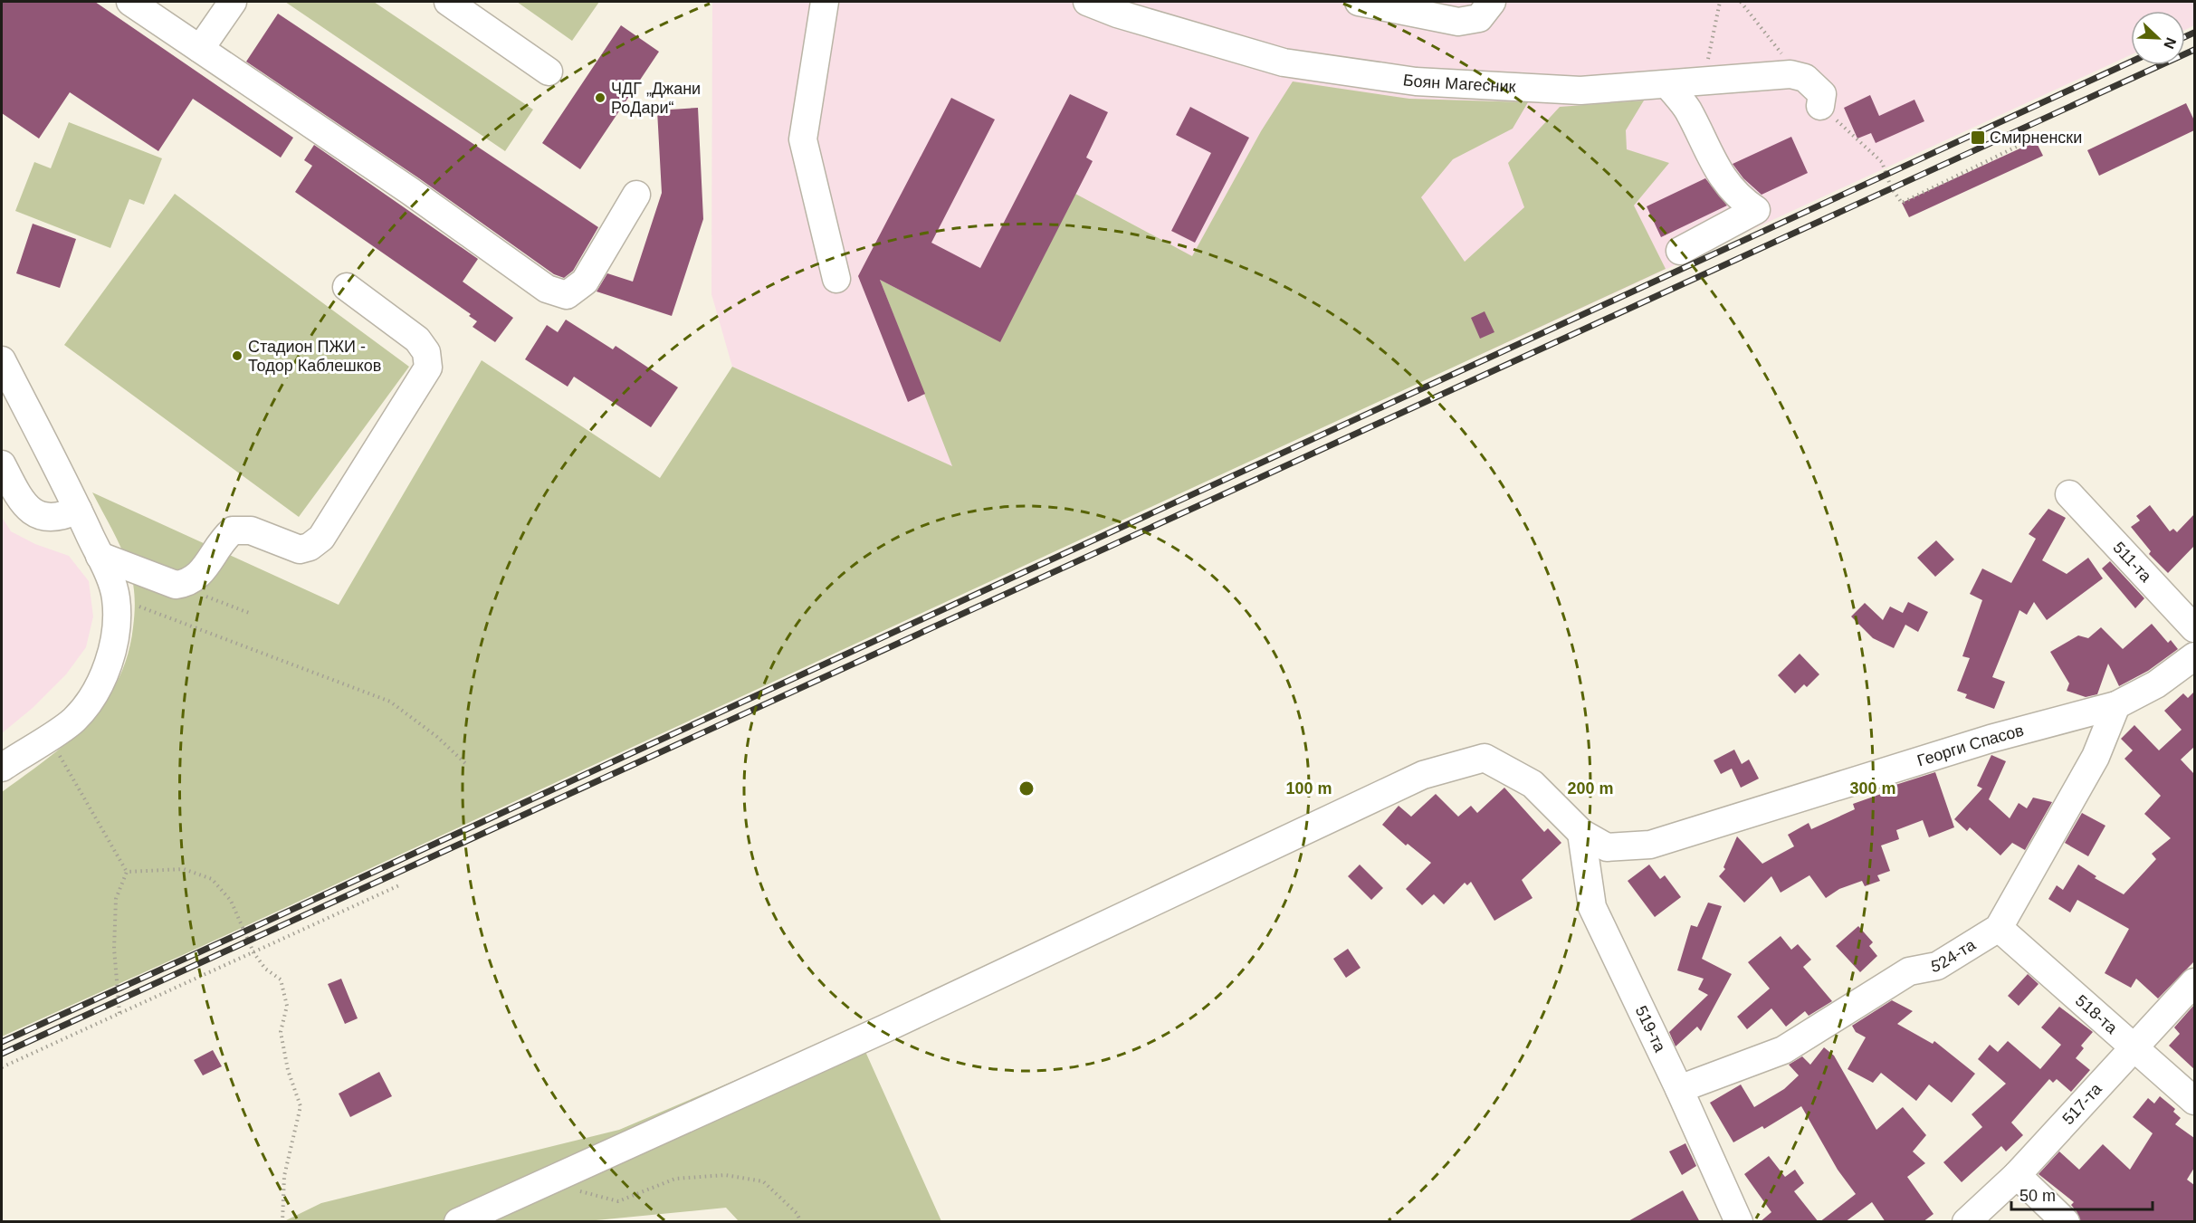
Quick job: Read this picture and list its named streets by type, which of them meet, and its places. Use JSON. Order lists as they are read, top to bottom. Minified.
{"streets":{"street":["Боян Магесник","511-та","Георги Спасов","524-та","518-та","519-та","517-та"]},"crossings":[["Георги Спасов","524-та"],["Георги Спасов","519-та"],["524-та","518-та"],["524-та","519-та"],["518-та","517-та"]],"places":{"other":["ЧДГ „Джани РоДари“","Стадион ПЖИ - Тодор Каблешков"],"transit":["Смирненски"]},"scale_bar":"50 m","north":"bottom right","rings":["100 m","200 m","300 m"]}
